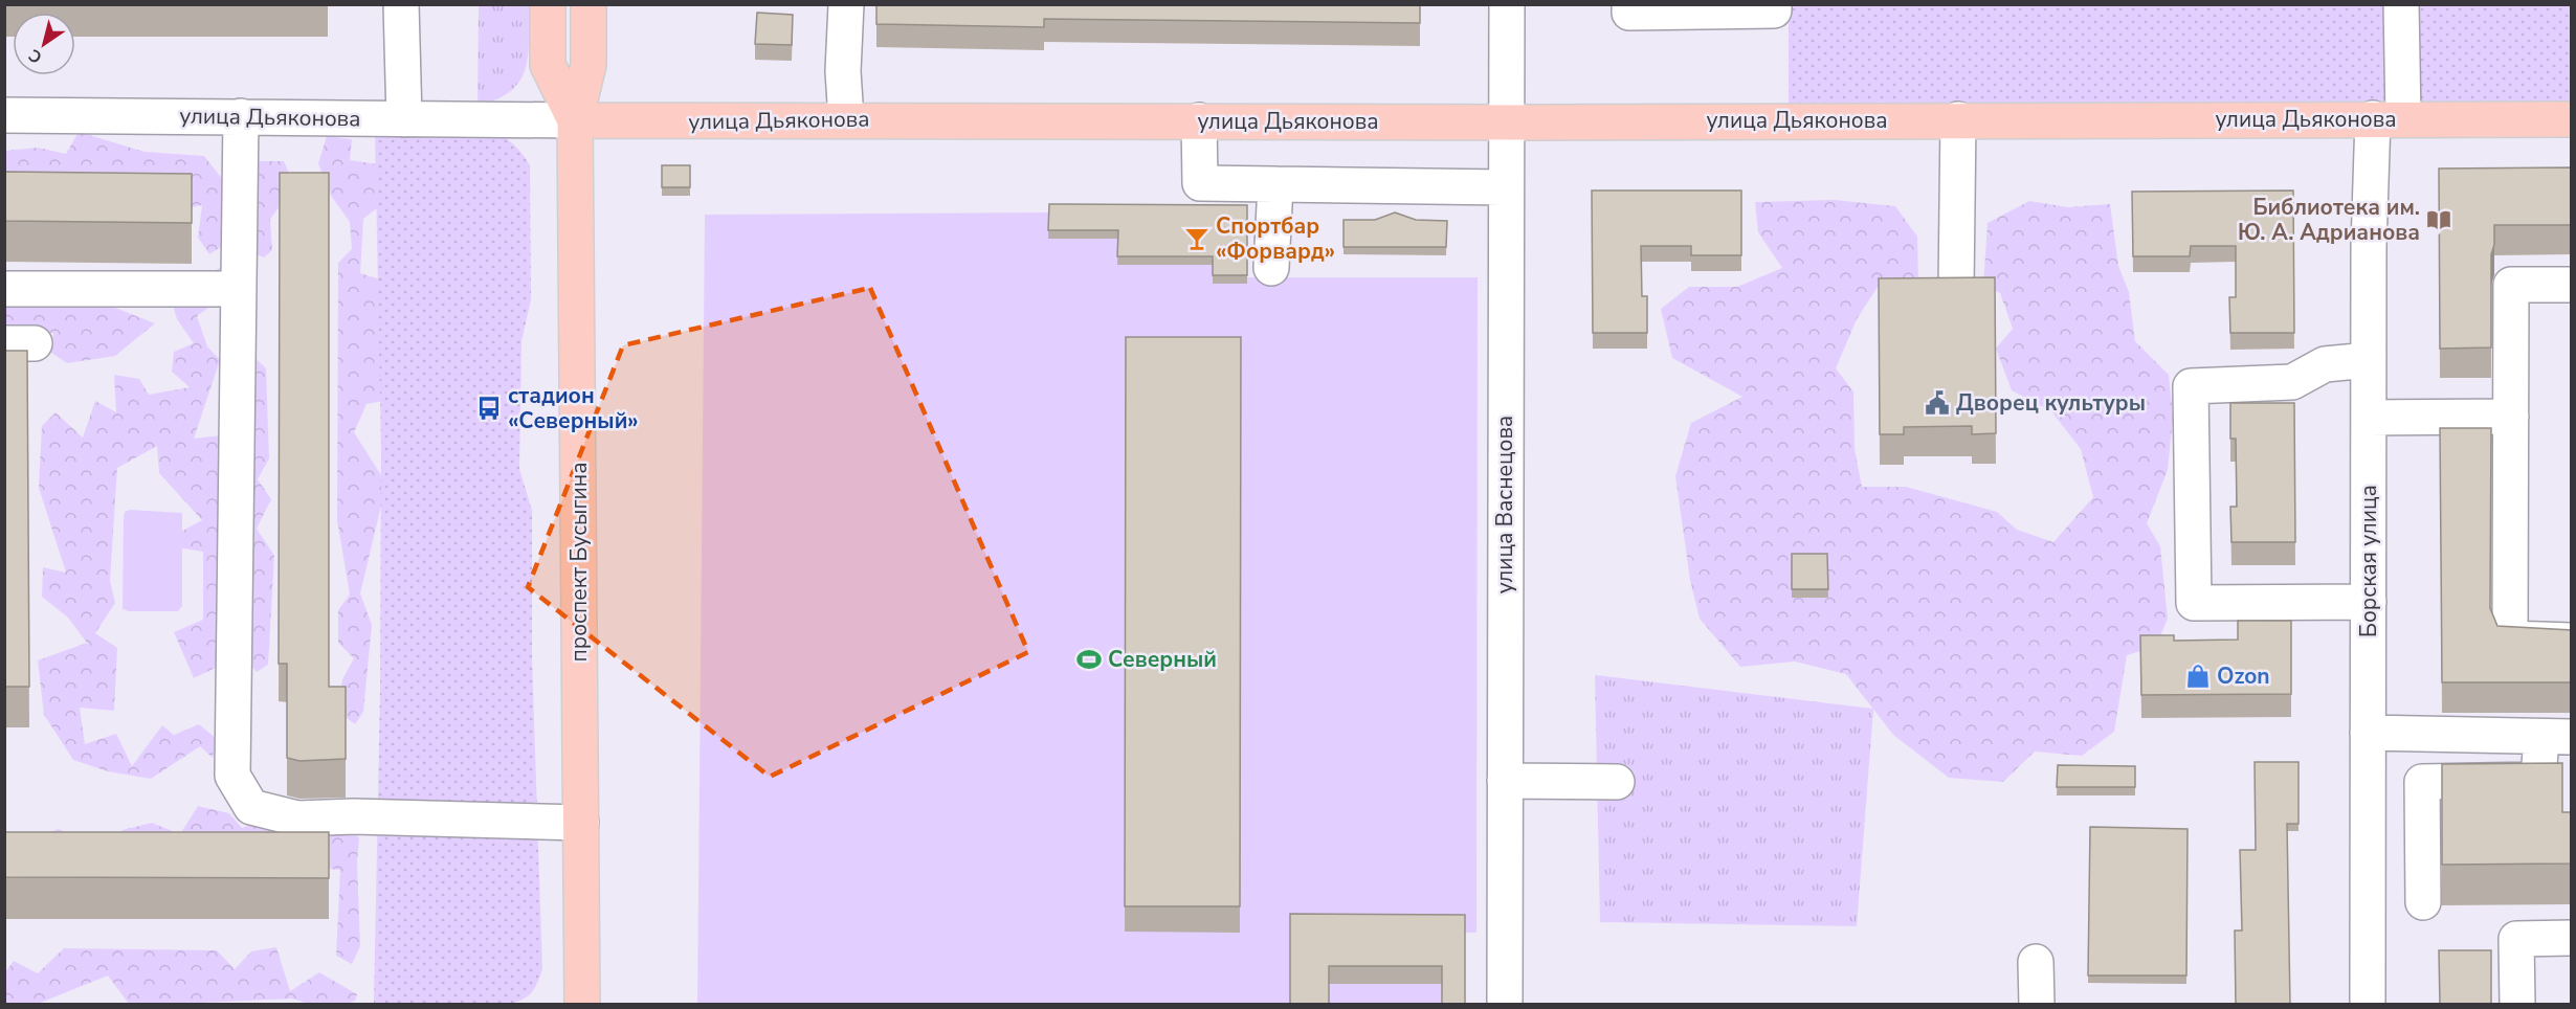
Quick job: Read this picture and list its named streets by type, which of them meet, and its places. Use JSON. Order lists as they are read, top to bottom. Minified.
{"streets":{"main road":["улица Дьяконова","проспект Бусыгина"],"street":["улица Васнецова","Борская улица"]},"crossings":[["улица Дьяконова","улица Васнецова"],["улица Дьяконова","Борская улица"],["улица Дьяконова","проспект Бусыгина"]],"places":{"library":["Библиотека им. Ю. А. Адрианова"],"bar":["Спортбар «Форвард»"],"public building":["Дворец культуры"],"bus stop":["стадион «Северный»"],"sports":["Северный"],"shop":["Ozon"]},"north":"bottom left"}
